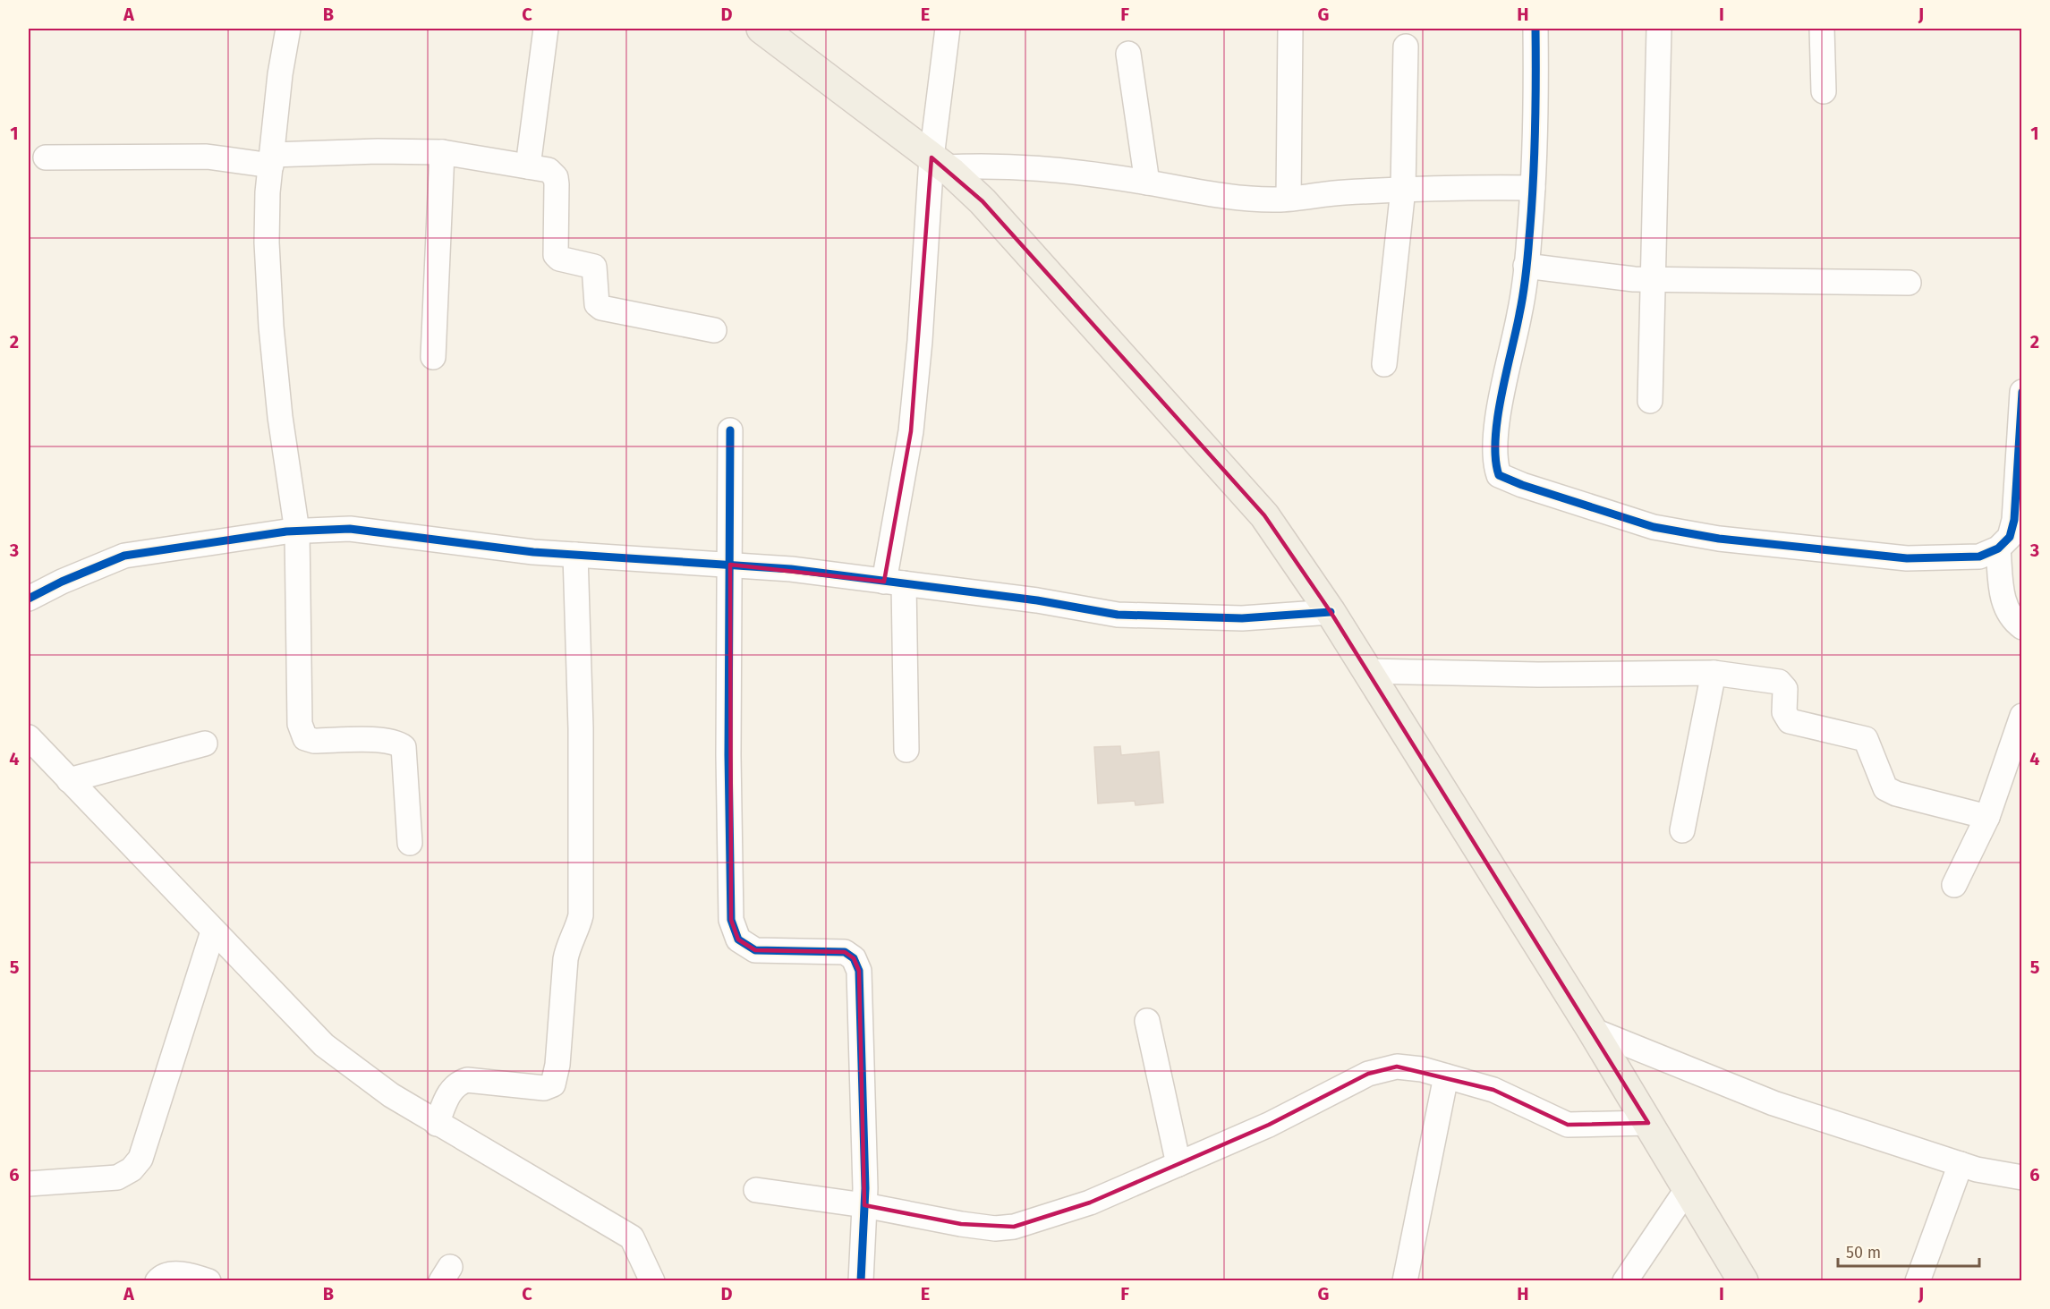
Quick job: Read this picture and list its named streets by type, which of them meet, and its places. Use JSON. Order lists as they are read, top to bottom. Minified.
{"scale_bar":"50 m","grid":{"columns":["A","B","C","D","E","F","G","H","I","J"],"rows":["1","2","3","4","5","6"]}}
